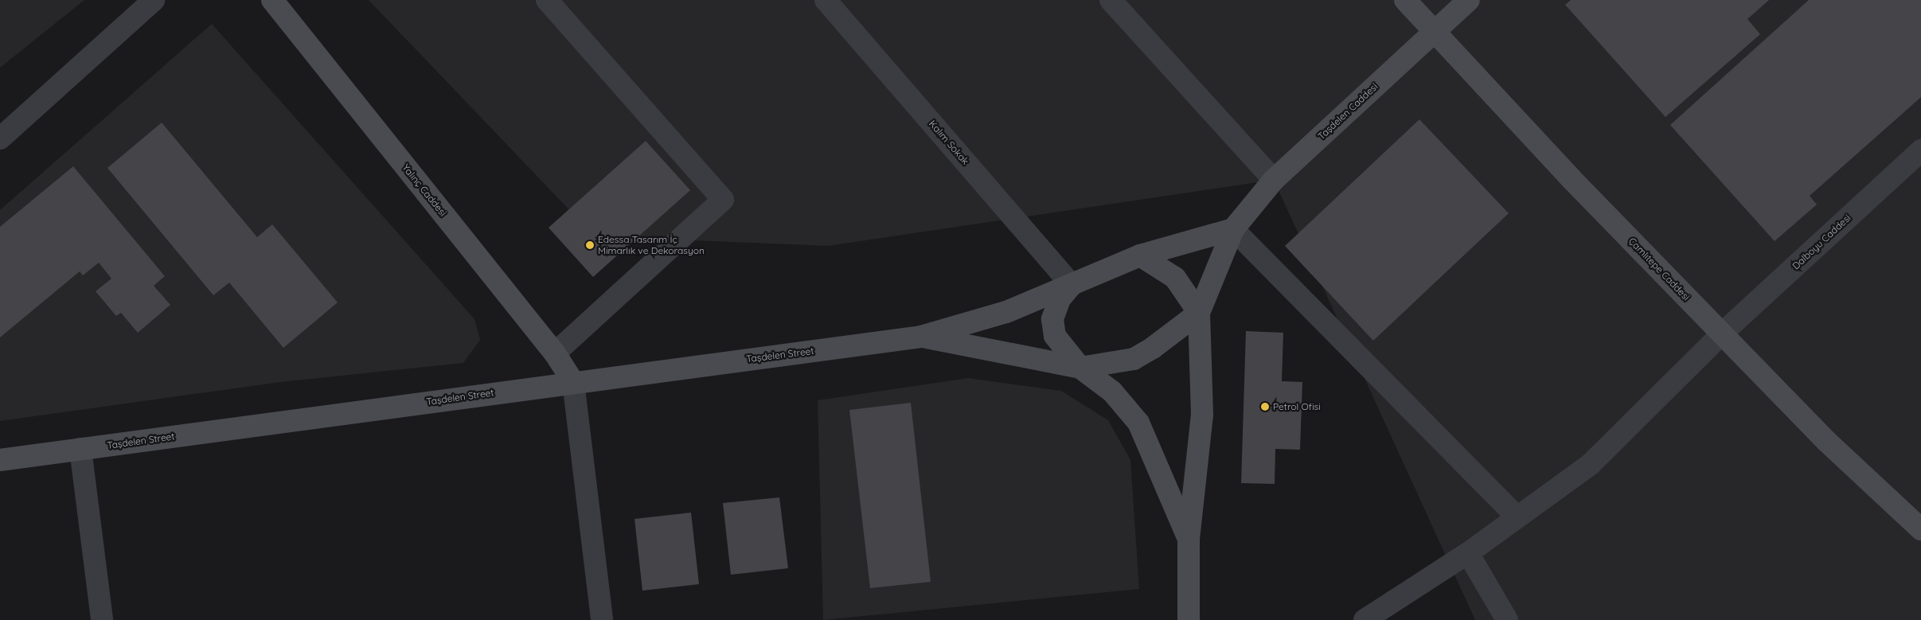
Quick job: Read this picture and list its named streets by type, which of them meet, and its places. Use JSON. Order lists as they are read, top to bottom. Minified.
{"streets":{"main road":["Taşdelen Caddesi","Yalınç Caddesi","Çamlıtepe Caddesi","Taşdelen Street"],"street":["Kalım Sokak","Dalboyu Caddesi"]},"crossings":[["Taşdelen Caddesi","Kalım Sokak"],["Taşdelen Caddesi","Çamlıtepe Caddesi"],["Yalınç Caddesi","Taşdelen Street"],["Dalboyu Caddesi","Çamlıtepe Caddesi"]],"places":["Edessa Tasarım İç Mimarlık ve Dekorasyon","Petrol Ofisi"]}
